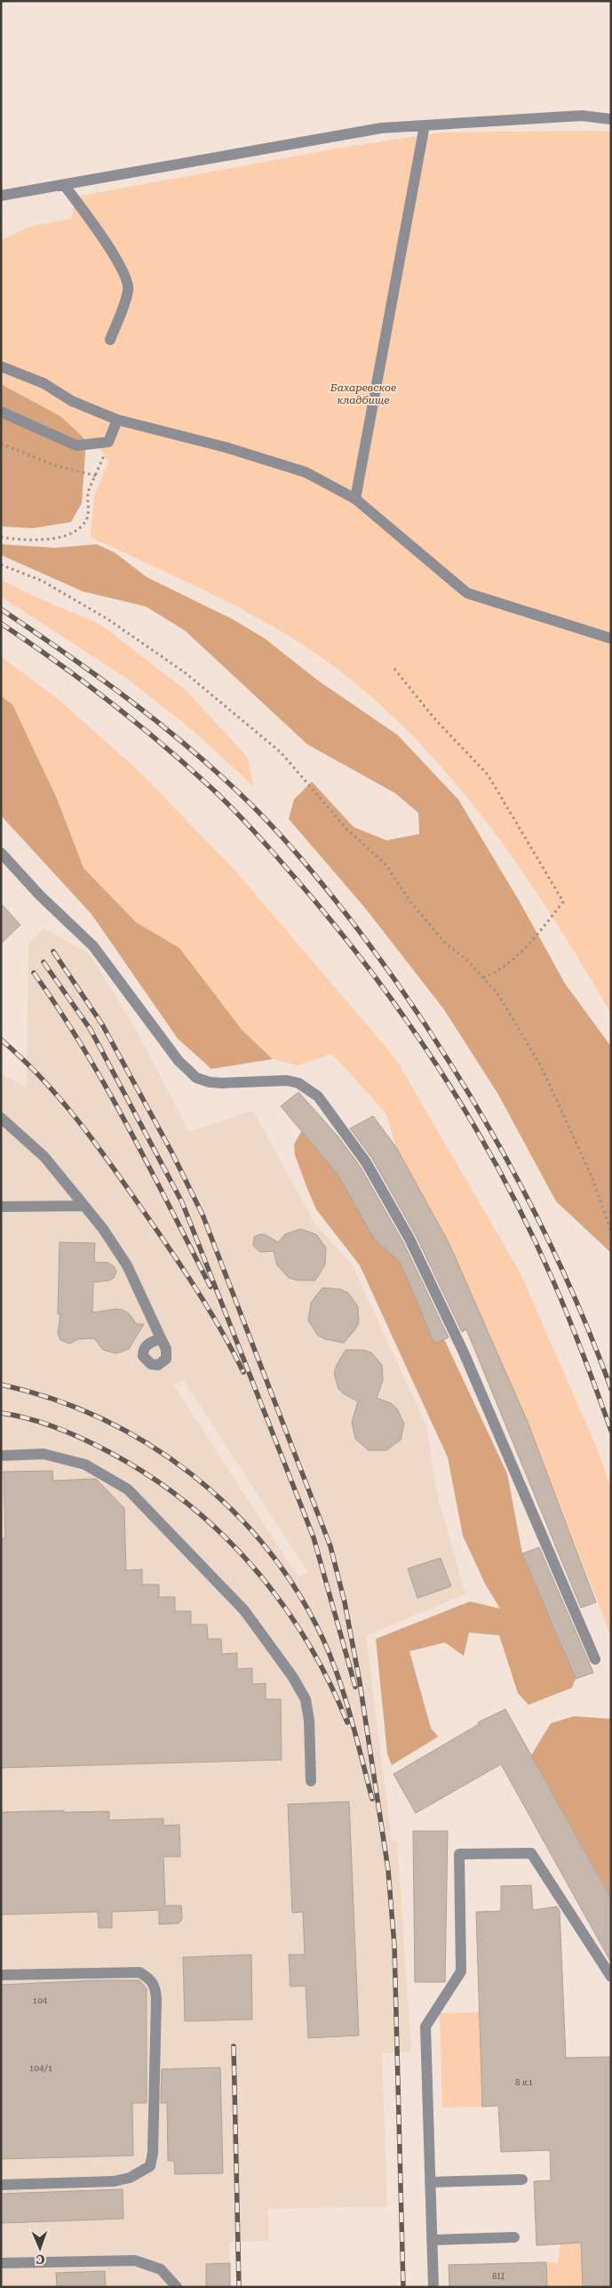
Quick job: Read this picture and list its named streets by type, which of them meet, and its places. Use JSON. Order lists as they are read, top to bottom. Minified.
{"parks":["Бахаревское кладбище"],"house_numbers":["104","104/1","8 к1","8Ц"],"north":"bottom"}
